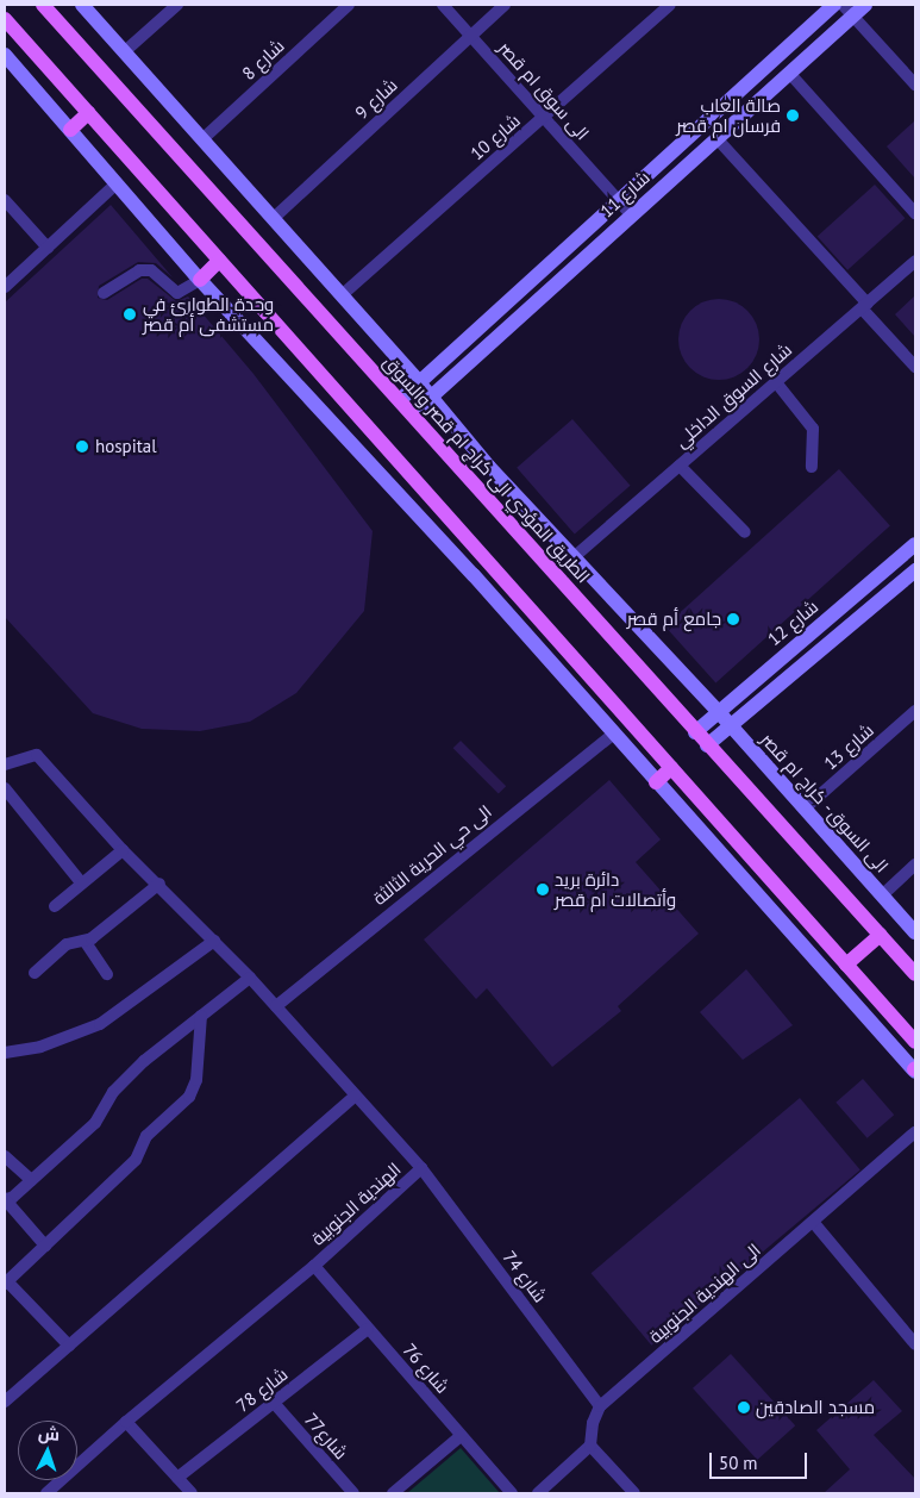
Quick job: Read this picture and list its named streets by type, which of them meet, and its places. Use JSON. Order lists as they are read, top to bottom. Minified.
{"streets":{"main road":["الطريق المؤدي الى كراج ام قصر والسوق"],"street":["شارع 8","الى سوق ام قصر","شارع 9","شارع 10","شارع 11","شارع السوق الداخلي","شارع 12","شارع 13","الى السوق - كراج ام قصر","الى حي الحرية الثالثة","الهندية الجنوبية","شارع 74","الى الهندية الجنوبية","شارع 76","شارع 78","شارع77"]},"crossings":[["شارع 8","الى السوق - كراج ام قصر"],["الى سوق ام قصر","شارع 9"],["الى سوق ام قصر","شارع 10"],["الى سوق ام قصر","شارع 11"],["شارع 9","الى السوق - كراج ام قصر"],["شارع 10","الى السوق - كراج ام قصر"],["شارع 11","الطريق المؤدي الى كراج ام قصر والسوق"],["شارع 11","الى السوق - كراج ام قصر"],["شارع السوق الداخلي","الى السوق - كراج ام قصر"],["الطريق المؤدي الى كراج ام قصر والسوق","شارع 12"],["شارع 12","الى السوق - كراج ام قصر"],["شارع 13","الى السوق - كراج ام قصر"],["الى حي الحرية الثالثة","شارع 74"],["الهندية الجنوبية","شارع 74"],["الهندية الجنوبية","شارع 76"],["شارع 74","الى الهندية الجنوبية"],["شارع 76","شارع 78"],["شارع 78","شارع77"]],"places":["صالة العاب فرسان ام قصر","وحدة الطوارئ في مستشفى أم قصر","hospital","جامع أم قصر","دائرة بريد وأتصالات ام قصر","مسجد الصادقين"],"scale_bar":"50 m","north":"top"}
